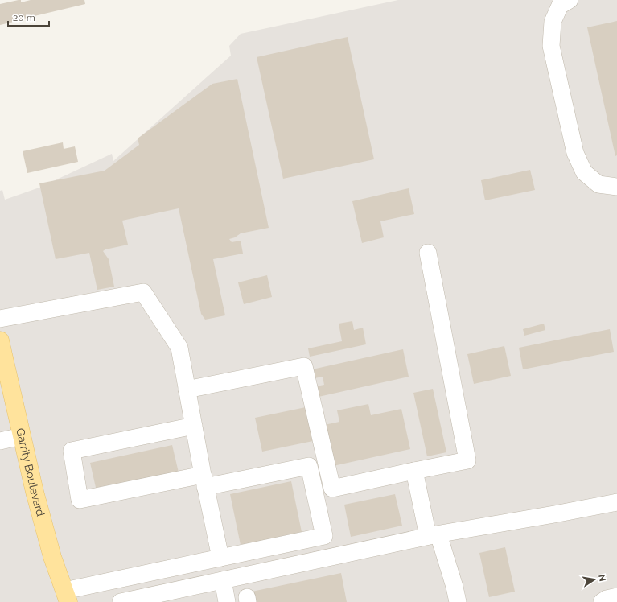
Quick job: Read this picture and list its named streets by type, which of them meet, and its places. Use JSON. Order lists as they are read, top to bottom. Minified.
{"streets":{"main road":["Garrity Boulevard"]},"scale_bar":"20 m","north":"right"}
